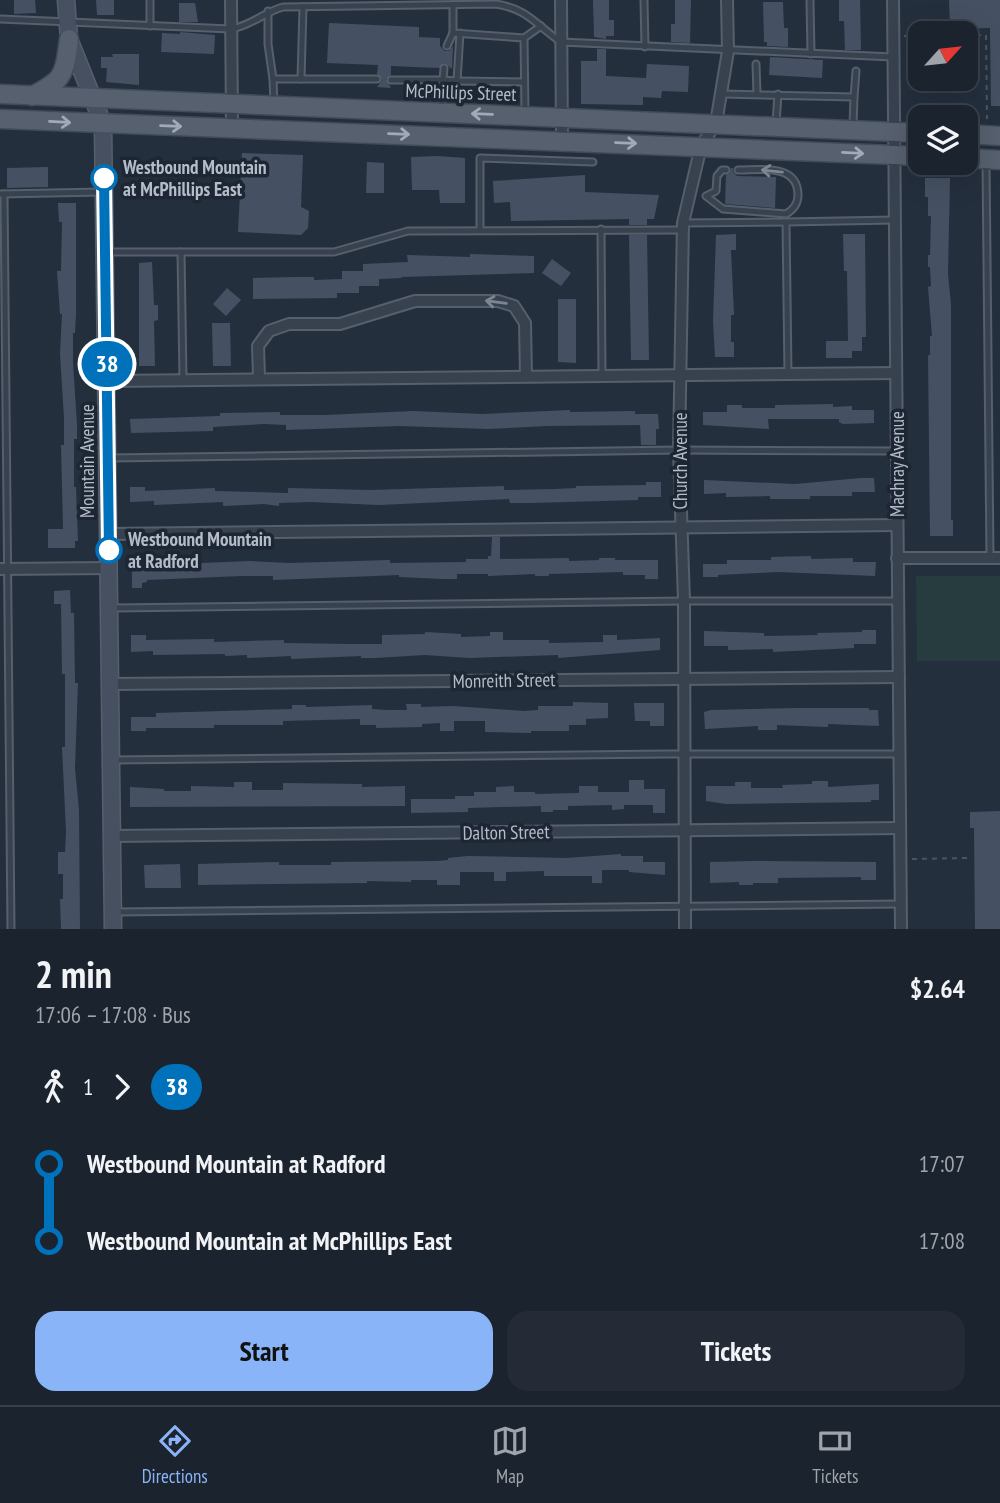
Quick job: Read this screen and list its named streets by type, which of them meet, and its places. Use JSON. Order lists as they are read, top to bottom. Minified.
{"streets":{"main road":["McPhillips Street","Mountain Avenue"],"street":["Church Avenue","Machray Avenue","Monreith Street","Dalton Street"]},"crossings":[["McPhillips Street","Mountain Avenue"],["McPhillips Street","Church Avenue"],["McPhillips Street","Machray Avenue"],["Mountain Avenue","Monreith Street"],["Mountain Avenue","Dalton Street"],["Church Avenue","Monreith Street"],["Church Avenue","Dalton Street"],["Machray Avenue","Monreith Street"],["Machray Avenue","Dalton Street"]],"places":["Westbound Mountain at McPhillips East","Westbound Mountain at Radford"],"lines":["bus line 38"],"north":"top right","page":{"on_map":"38","heading":["2 min","17:06 – 17:08 · Bus","$2.64"],"legs":["1","38"],"list":[{"name":"Westbound Mountain at Radford","value":"17:07"},{"name":"Westbound Mountain at McPhillips East","value":"17:08"}],"buttons":["Start","Tickets"],"tabs":["Directions","Map","Tickets"]}}
